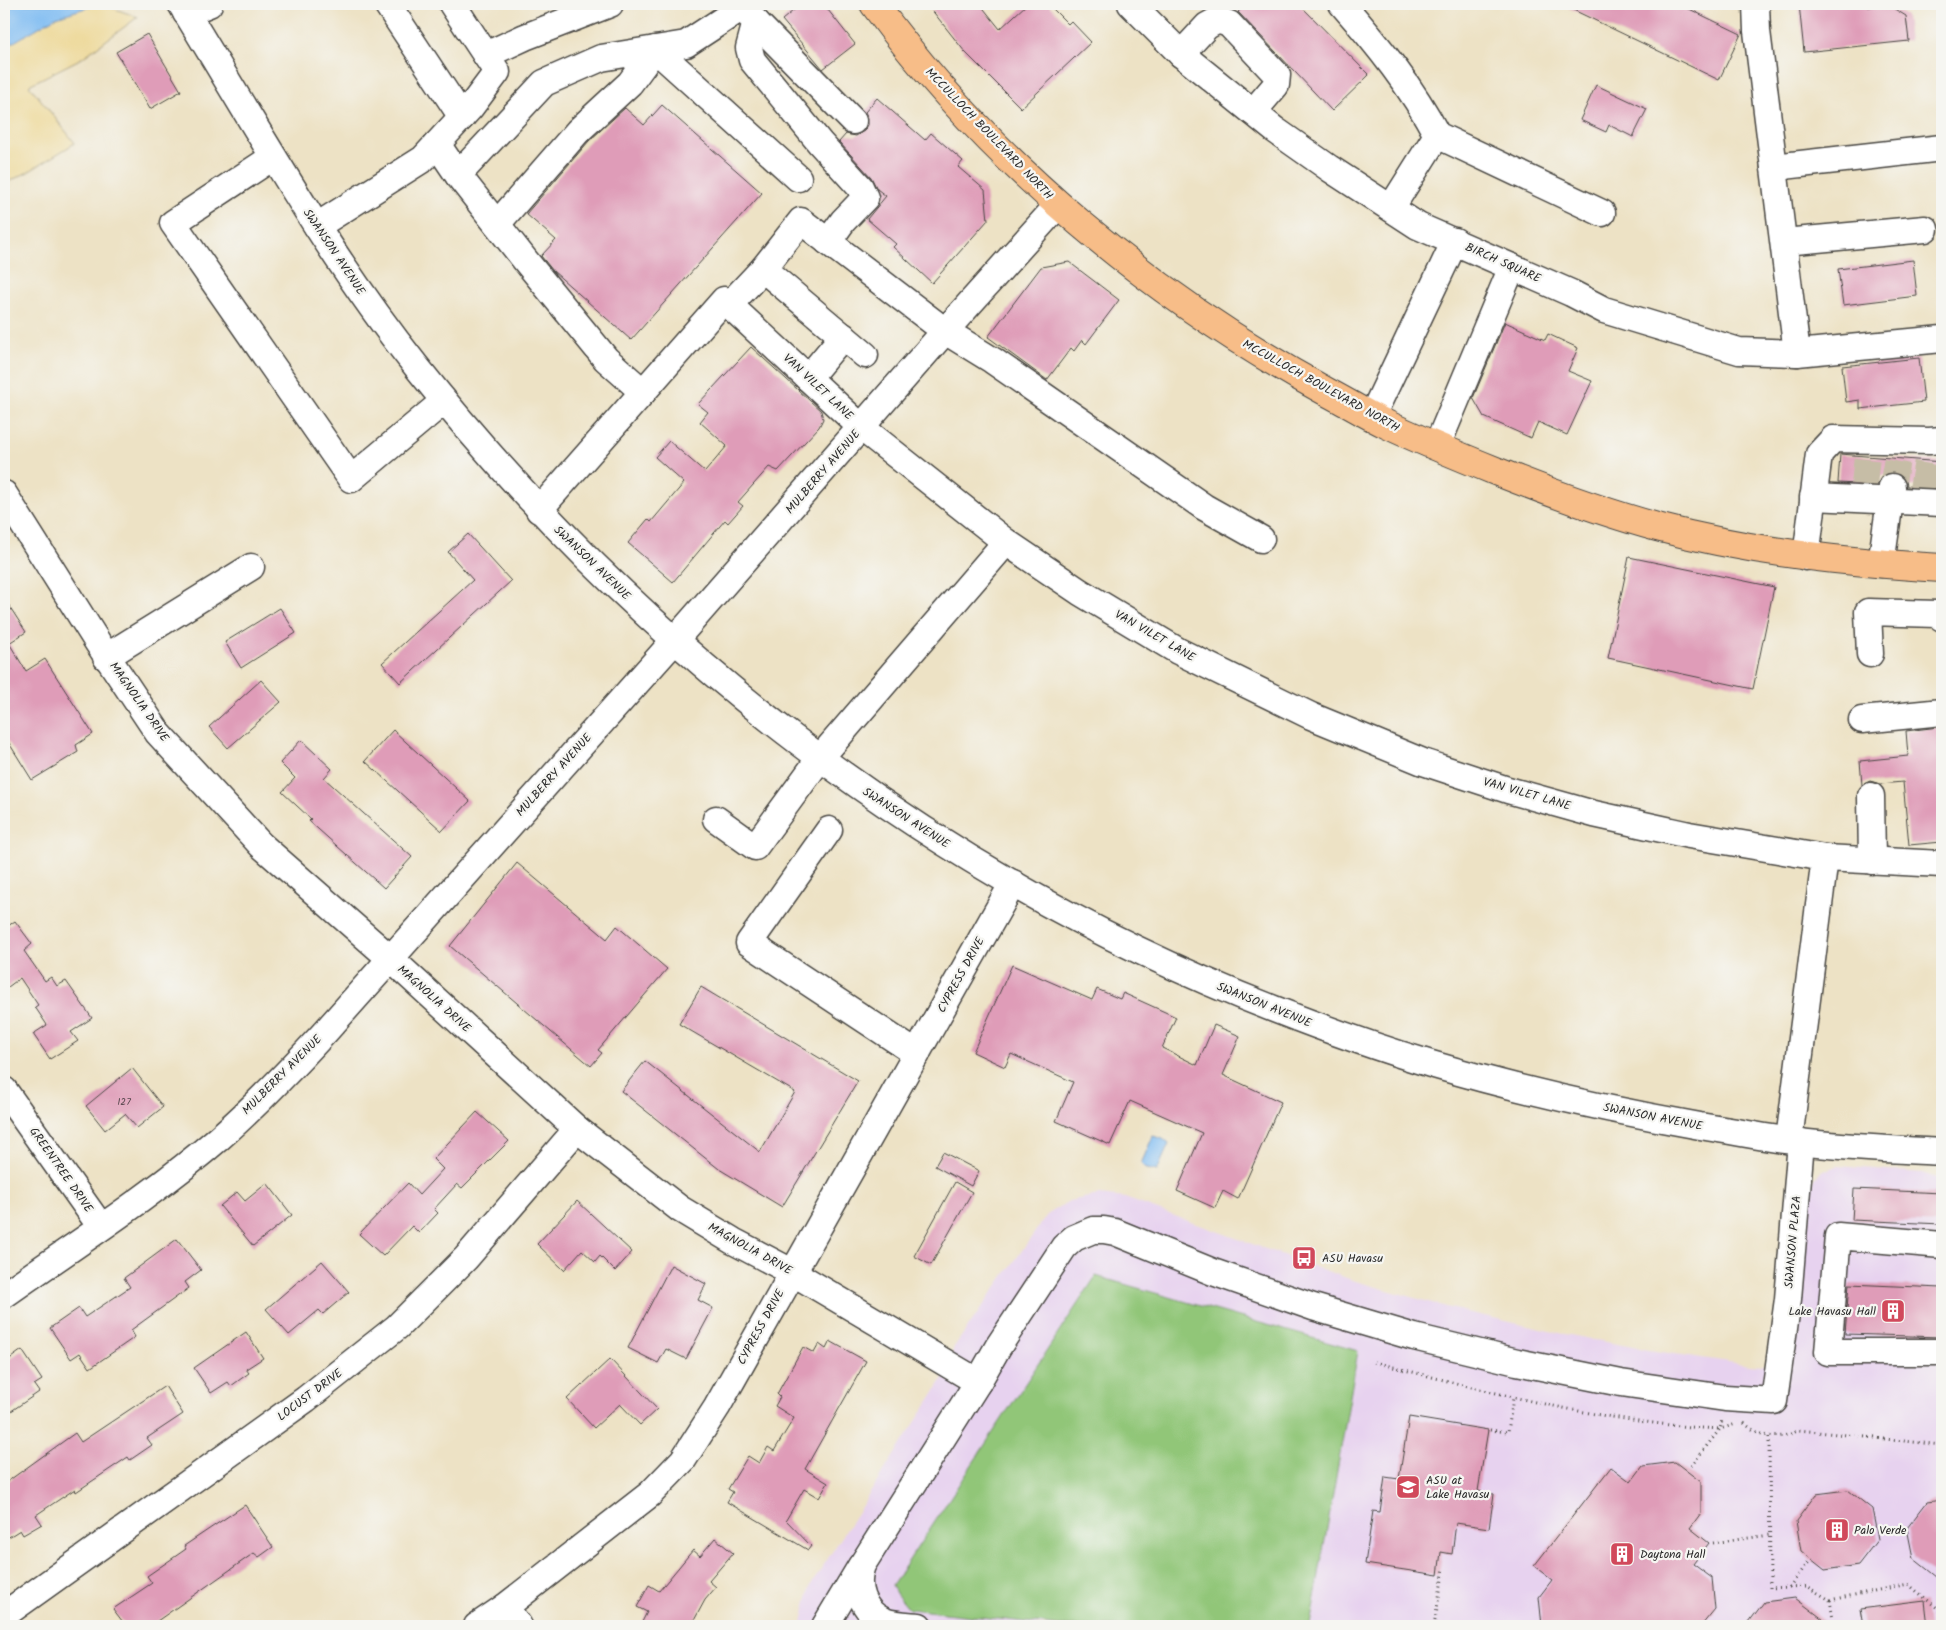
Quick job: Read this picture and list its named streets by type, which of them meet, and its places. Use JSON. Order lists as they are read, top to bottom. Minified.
{"streets":{"main road":["MCCULLOCH BOULEVARD NORTH"],"street":["SWANSON AVENUE","BIRCH SQUARE","VAN VILET LANE","MULBERRY AVENUE","MAGNOLIA DRIVE","CYPRESS DRIVE","GREENTREE DRIVE","SWANSON PLAZA","LOCUST DRIVE"]},"crossings":[["MCCULLOCH BOULEVARD NORTH","MULBERRY AVENUE"],["SWANSON AVENUE","MULBERRY AVENUE"],["SWANSON AVENUE","CYPRESS DRIVE"],["SWANSON AVENUE","SWANSON PLAZA"],["VAN VILET LANE","MULBERRY AVENUE"],["VAN VILET LANE","SWANSON PLAZA"],["MULBERRY AVENUE","MAGNOLIA DRIVE"],["MULBERRY AVENUE","GREENTREE DRIVE"],["MAGNOLIA DRIVE","CYPRESS DRIVE"],["MAGNOLIA DRIVE","SWANSON PLAZA"],["MAGNOLIA DRIVE","LOCUST DRIVE"]],"places":{"bus stop":["ASU Havasu"],"building":["Lake Havasu Hall","Palo Verde","Daytona Hall"],"school or university":["ASU at Lake Havasu"]},"house_numbers":["127"]}
